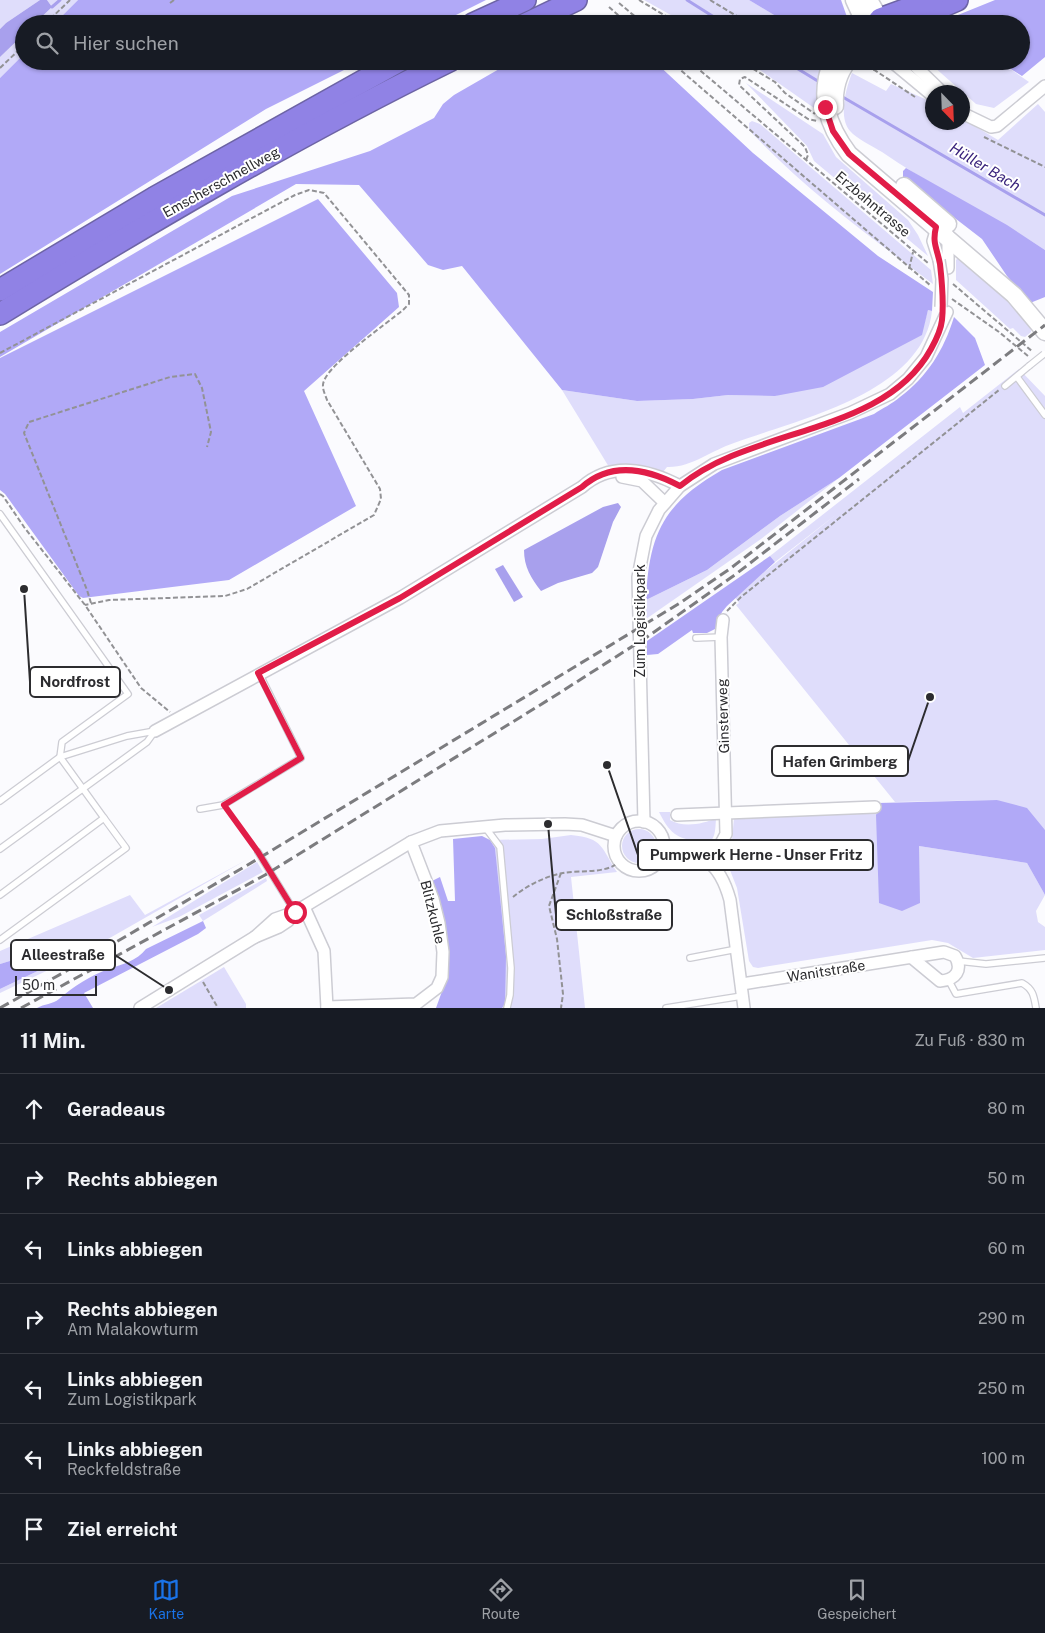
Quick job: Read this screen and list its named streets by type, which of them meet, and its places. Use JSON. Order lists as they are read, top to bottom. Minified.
{"streets":{"highway":["Emscherschnellweg"],"street":["Zum Logistikpark","Ginsterweg","Blitzkuhle","Wanitstraße"],"path":["Erzbahntrasse"]},"crossings":[["Erzbahntrasse","Zum Logistikpark"]],"water":["Hüller Bach"],"places":["Nordfrost","Hafen Grimberg","Pumpwerk Herne - Unser Fritz","Schloßstraße","Alleestraße"],"scale_bar":"50 m","north":"bottom right","page":{"search":"Hier suchen","scale":"50 m","heading":["11 Min.","Zu Fuß · 830 m"],"list":[["Geradeaus","80 m"],["Rechts abbiegen","50 m"],["Links abbiegen","60 m"],["Rechts abbiegen","Am Malakowturm","290 m"],["Links abbiegen","Zum Logistikpark","250 m"],["Links abbiegen","Reckfeldstraße","100 m"],"Ziel erreicht"],"nav":["Karte","Route","Gespeichert"]}}
